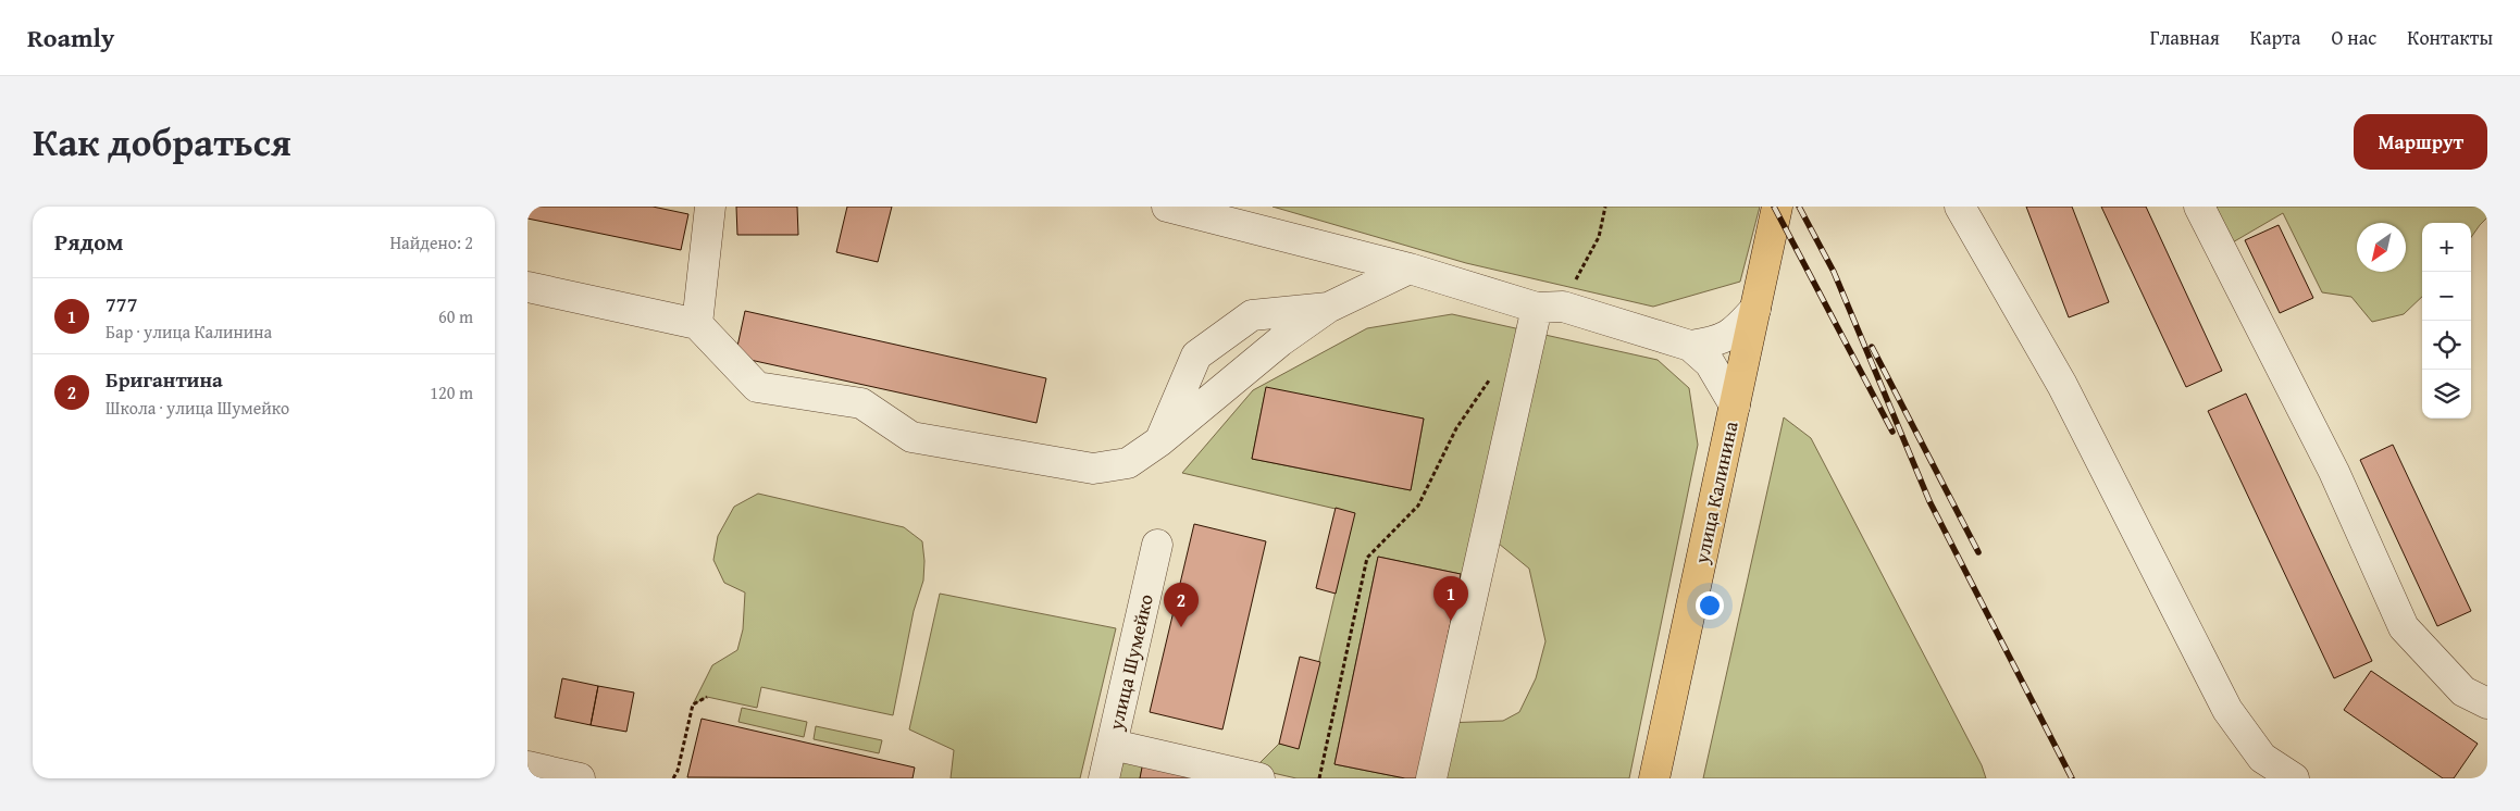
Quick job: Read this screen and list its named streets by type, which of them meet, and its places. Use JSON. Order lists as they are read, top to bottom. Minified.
{"streets":{"main road":["улица Калинина"],"street":["улица Шумейко"]},"north":"bottom left","page":{"header":"Roamly","nav":["Главная","Карта","О нас","Контакты"],"title":"Как добраться","buttons":"Маршрут","heading":["Рядом","Найдено: 2"],"map_buttons":["+","−"],"list":[{"mark":"1","name":"777","note":"Бар · улица Калинина","value":"60 m"},{"mark":"2","name":"Бригантина","note":"Школа · улица Шумейко","value":"120 m"}],"pins":["1","2"]}}
